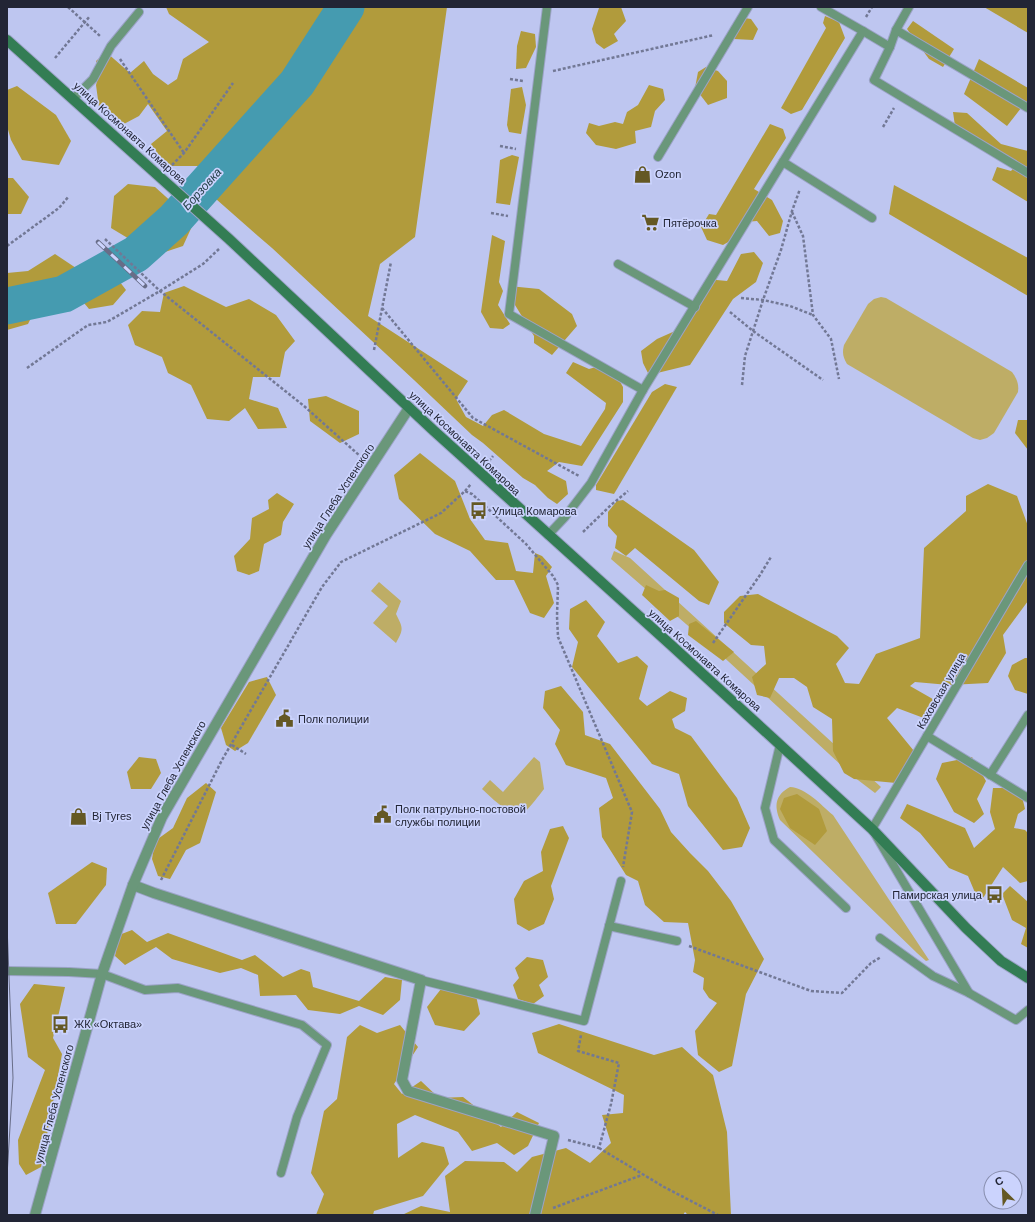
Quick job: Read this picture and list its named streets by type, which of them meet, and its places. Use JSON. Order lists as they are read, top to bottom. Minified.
{"streets":{"street":["улица Космонавта Комарова","улица Глеба Успенского"],"lane":["Каховская улица"]},"crossings":[["улица Космонавта Комарова","улица Глеба Успенского"],["улица Космонавта Комарова","Каховская улица"]],"water":["Борзовка"],"places":{"shop":["Ozon","Bj Tyres"],"supermarket":["Пятёрочка"],"bus stop":["Улица Комарова","Памирская улица","ЖК «Октава»"],"public building":["Полк полиции","Полк патрульно-постовой службы полиции"]},"north":"top left"}
